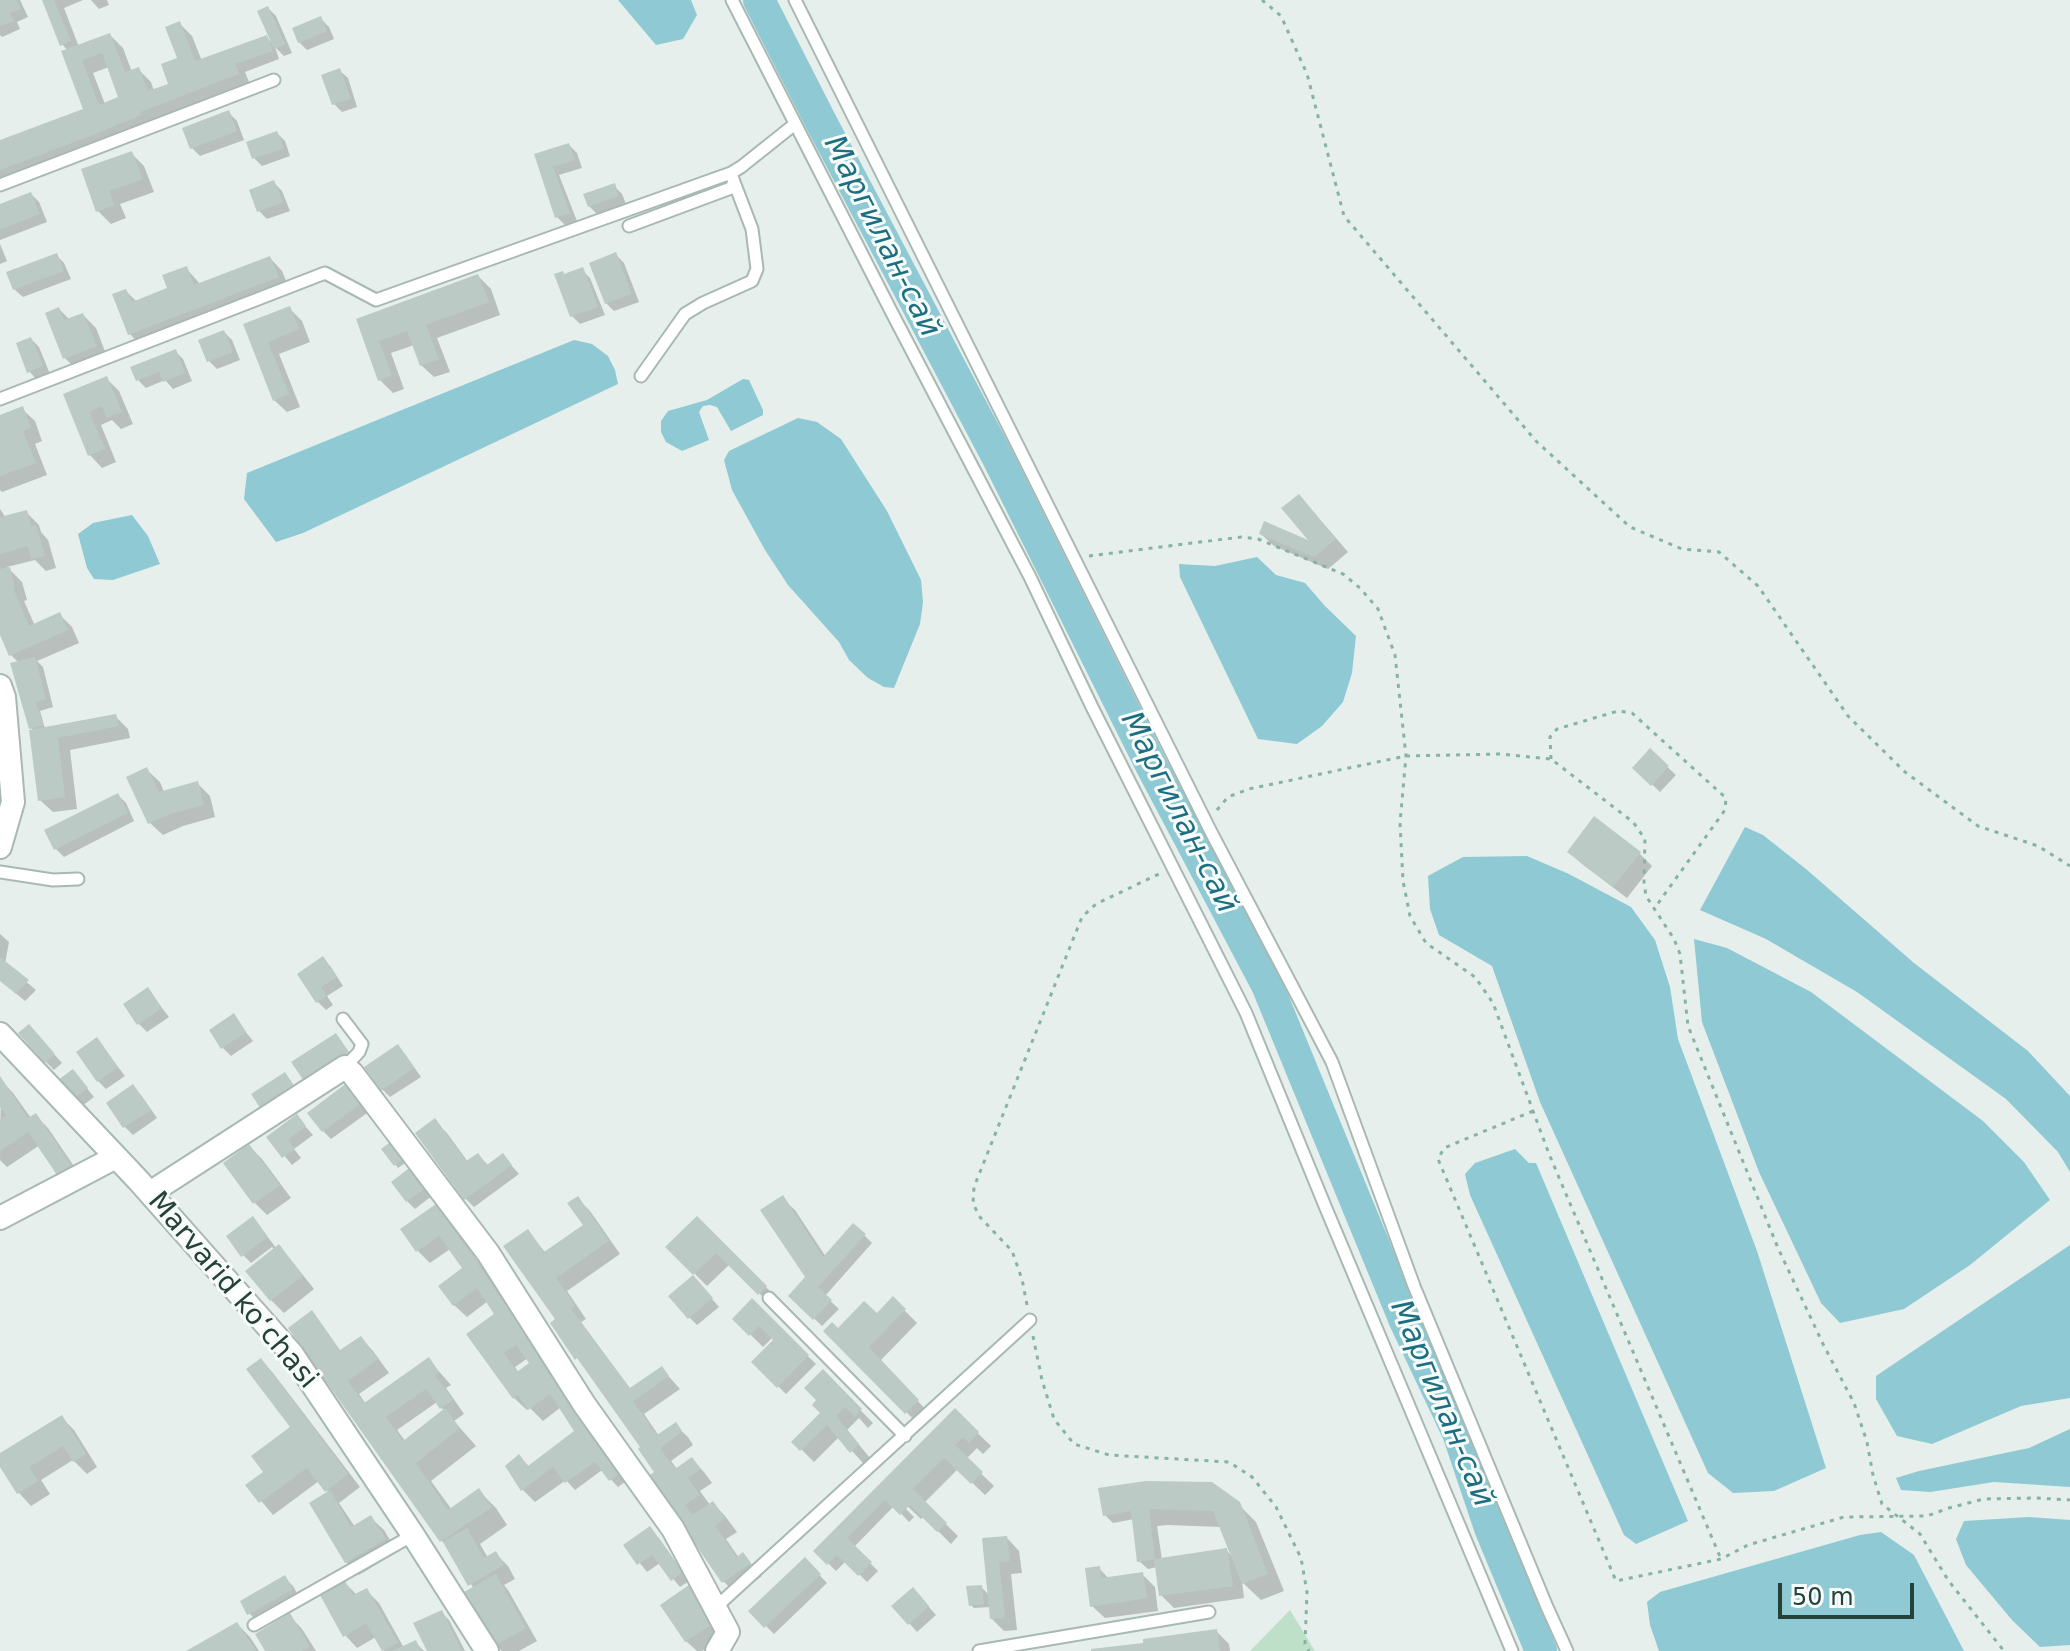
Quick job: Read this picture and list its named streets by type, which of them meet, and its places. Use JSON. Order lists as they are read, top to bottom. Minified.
{"streets":{"street":["Marvarid koʻchasi"]},"water":["Маргилан-сай"],"scale_bar":"50 m"}
